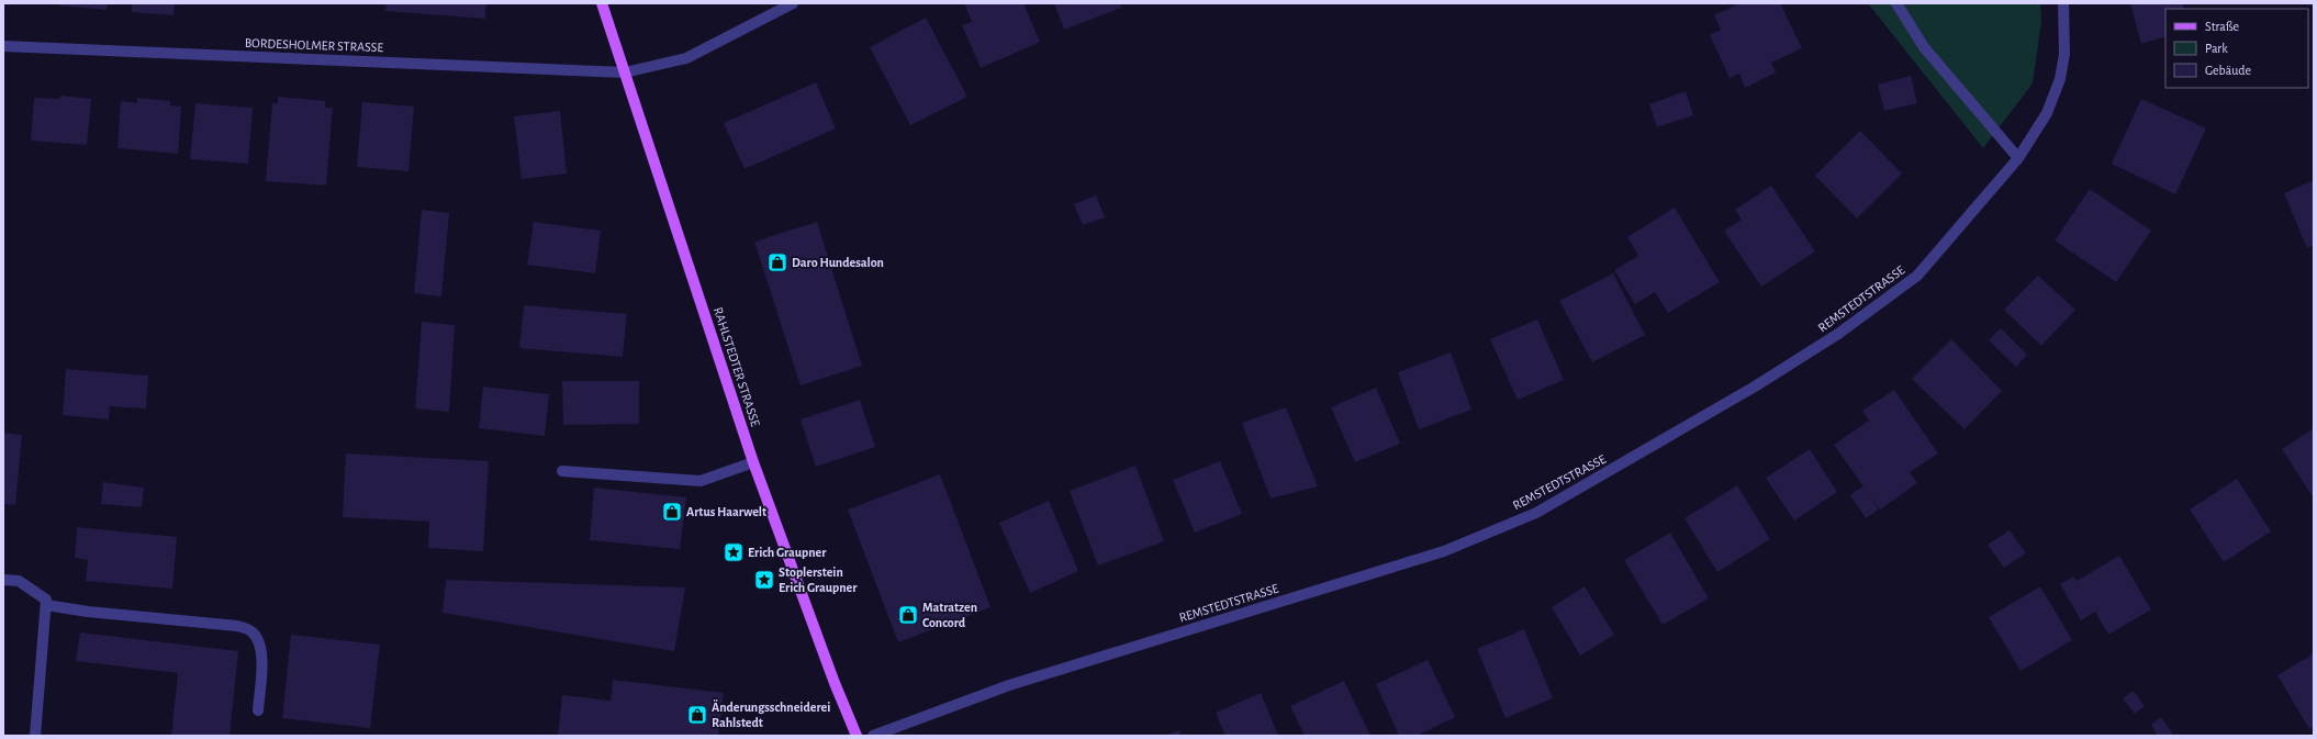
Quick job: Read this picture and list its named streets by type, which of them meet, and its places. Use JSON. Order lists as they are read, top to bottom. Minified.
{"streets":{"main road":["RAHLSTEDTER STRASSE"],"street":["BORDESHOLMER STRASSE","REMSTEDTSTRASSE"]},"crossings":[["BORDESHOLMER STRASSE","RAHLSTEDTER STRASSE"]],"places":{"shop":["Daro Hundesalon","Artus Haarwelt","Matratzen Concord","Änderungsschneiderei Rahlstedt"],"place":["Erich Graupner","Stoplerstein Erich Graupner"]},"legend":["Straße","Park","Gebäude"]}
